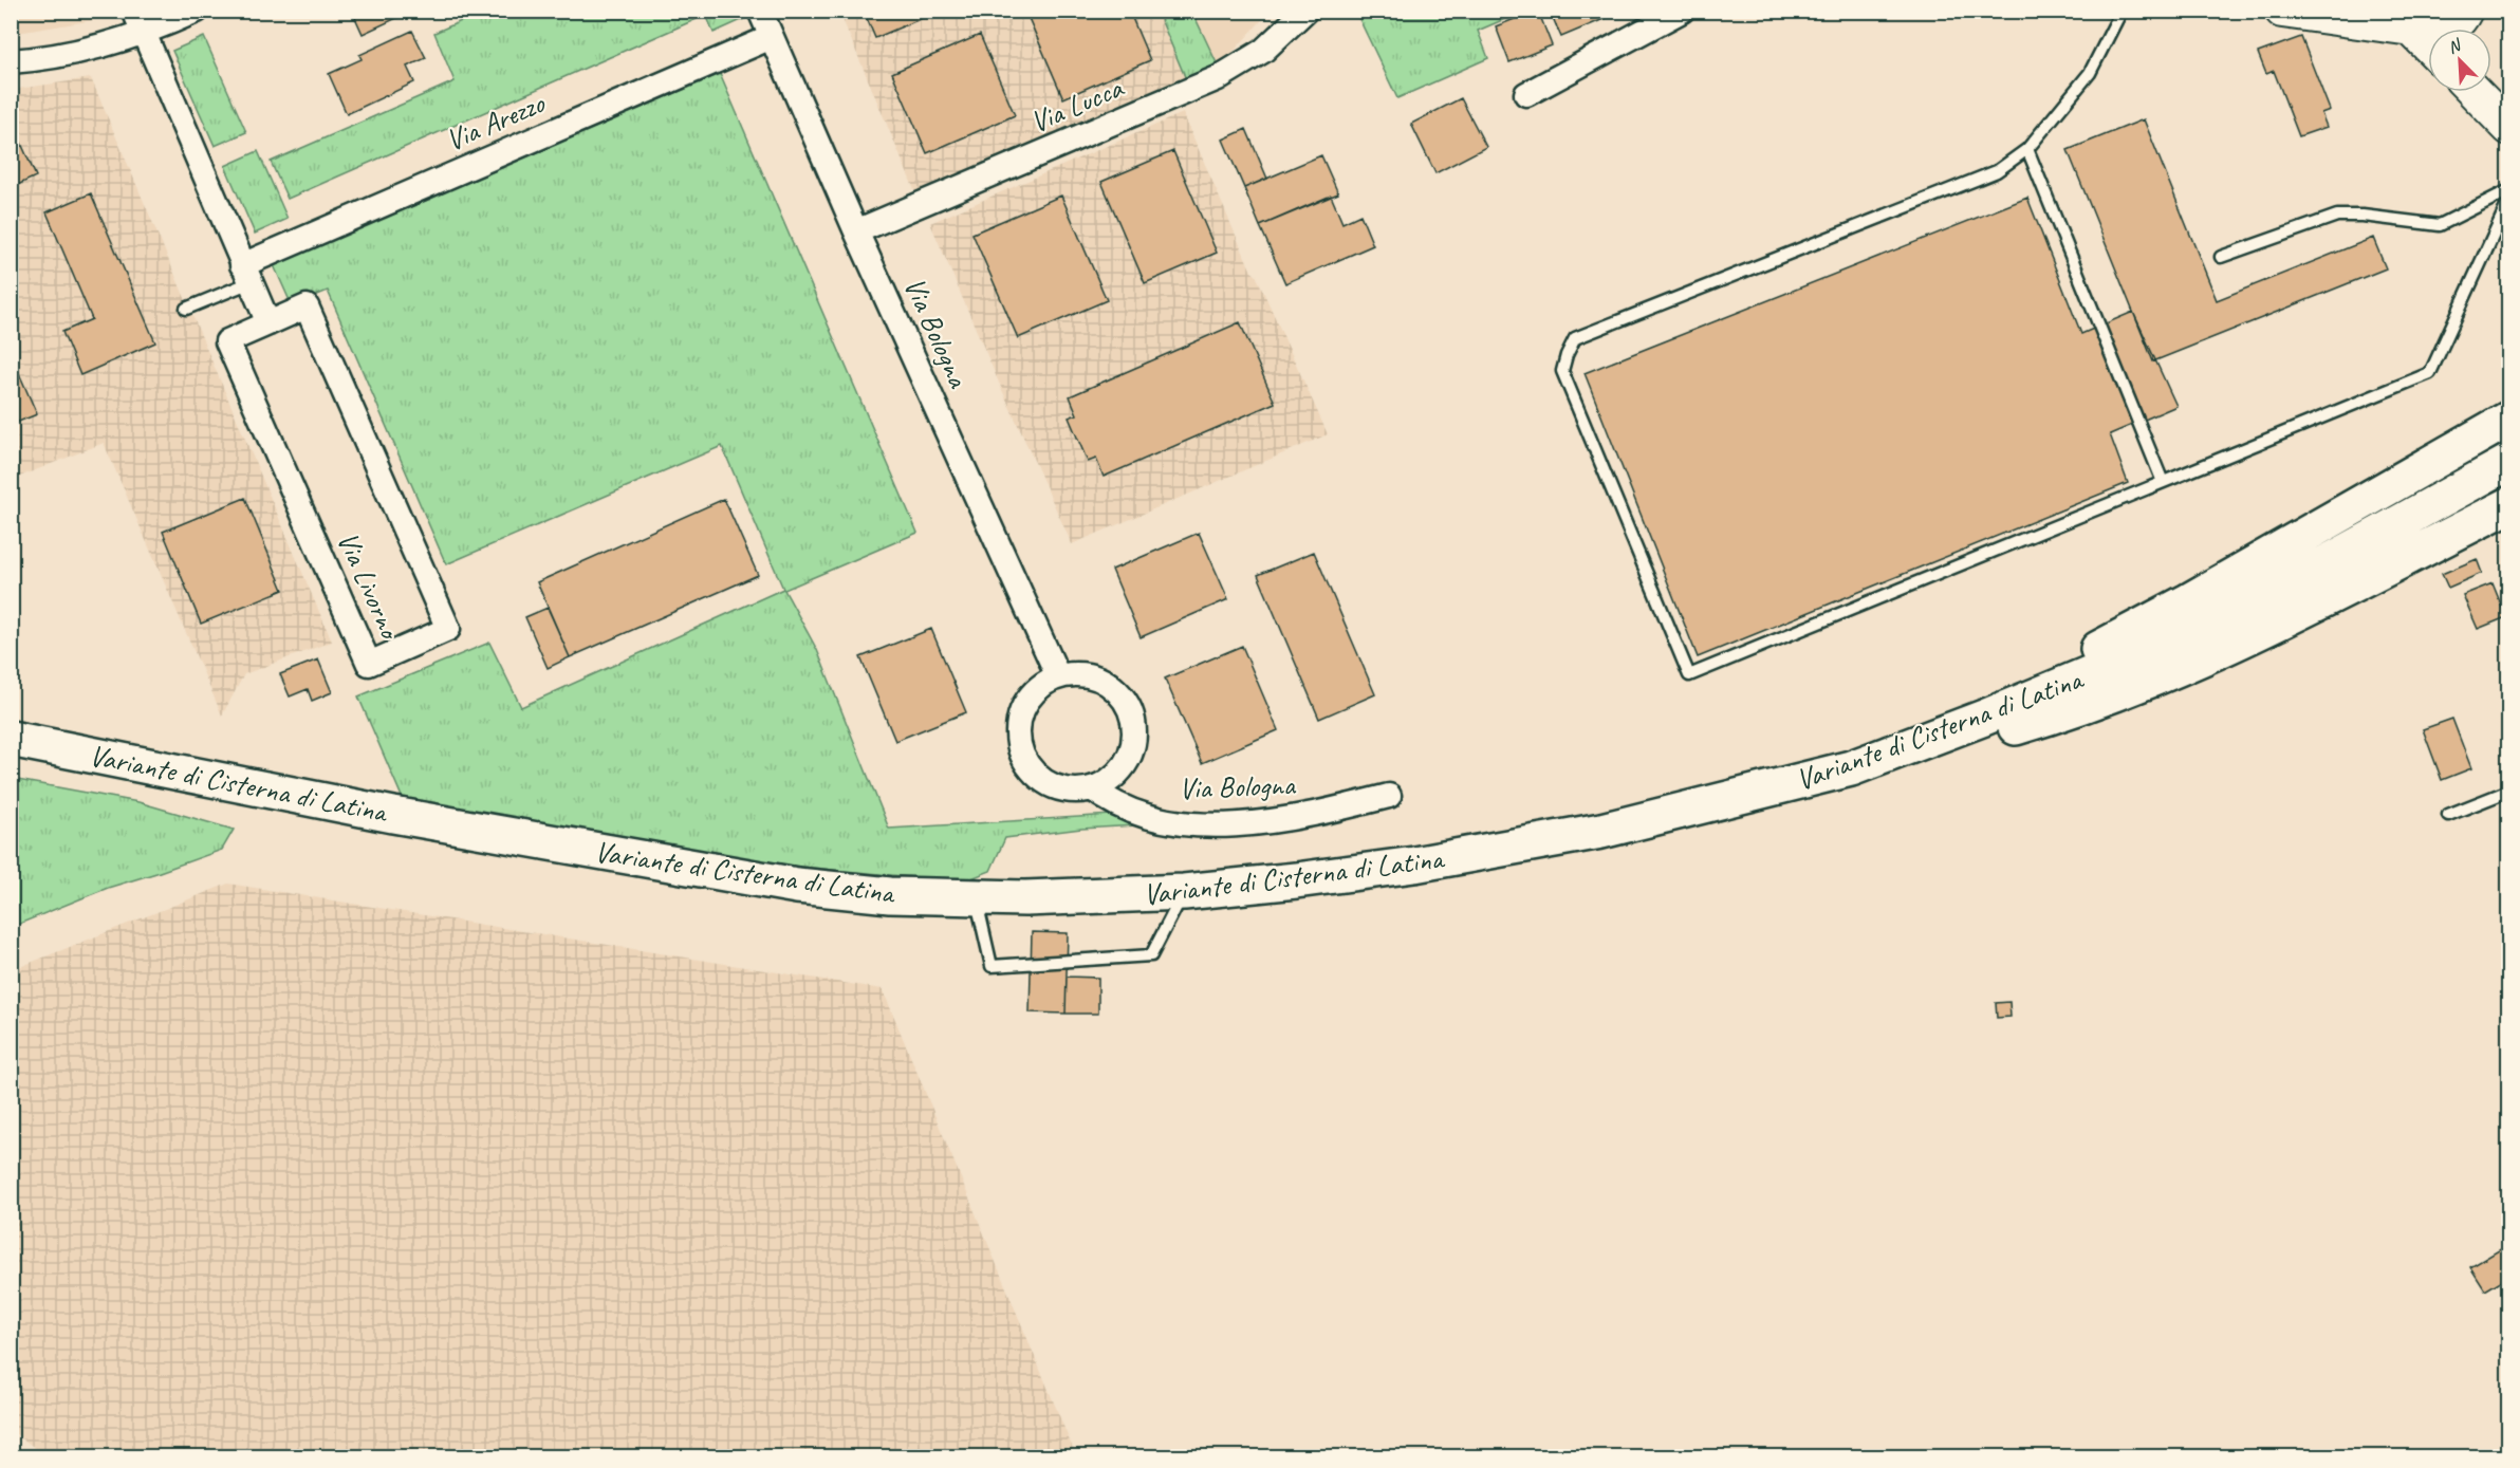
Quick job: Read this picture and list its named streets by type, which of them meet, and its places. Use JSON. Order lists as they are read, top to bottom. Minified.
{"streets":{"main road":["Variante di Cisterna di Latina"],"street":["Via Lucca","Via Arezzo","Via Bologna","Via Livorno"]},"crossings":[["Via Lucca","Via Bologna"],["Via Arezzo","Via Bologna"]],"north":"top left"}
